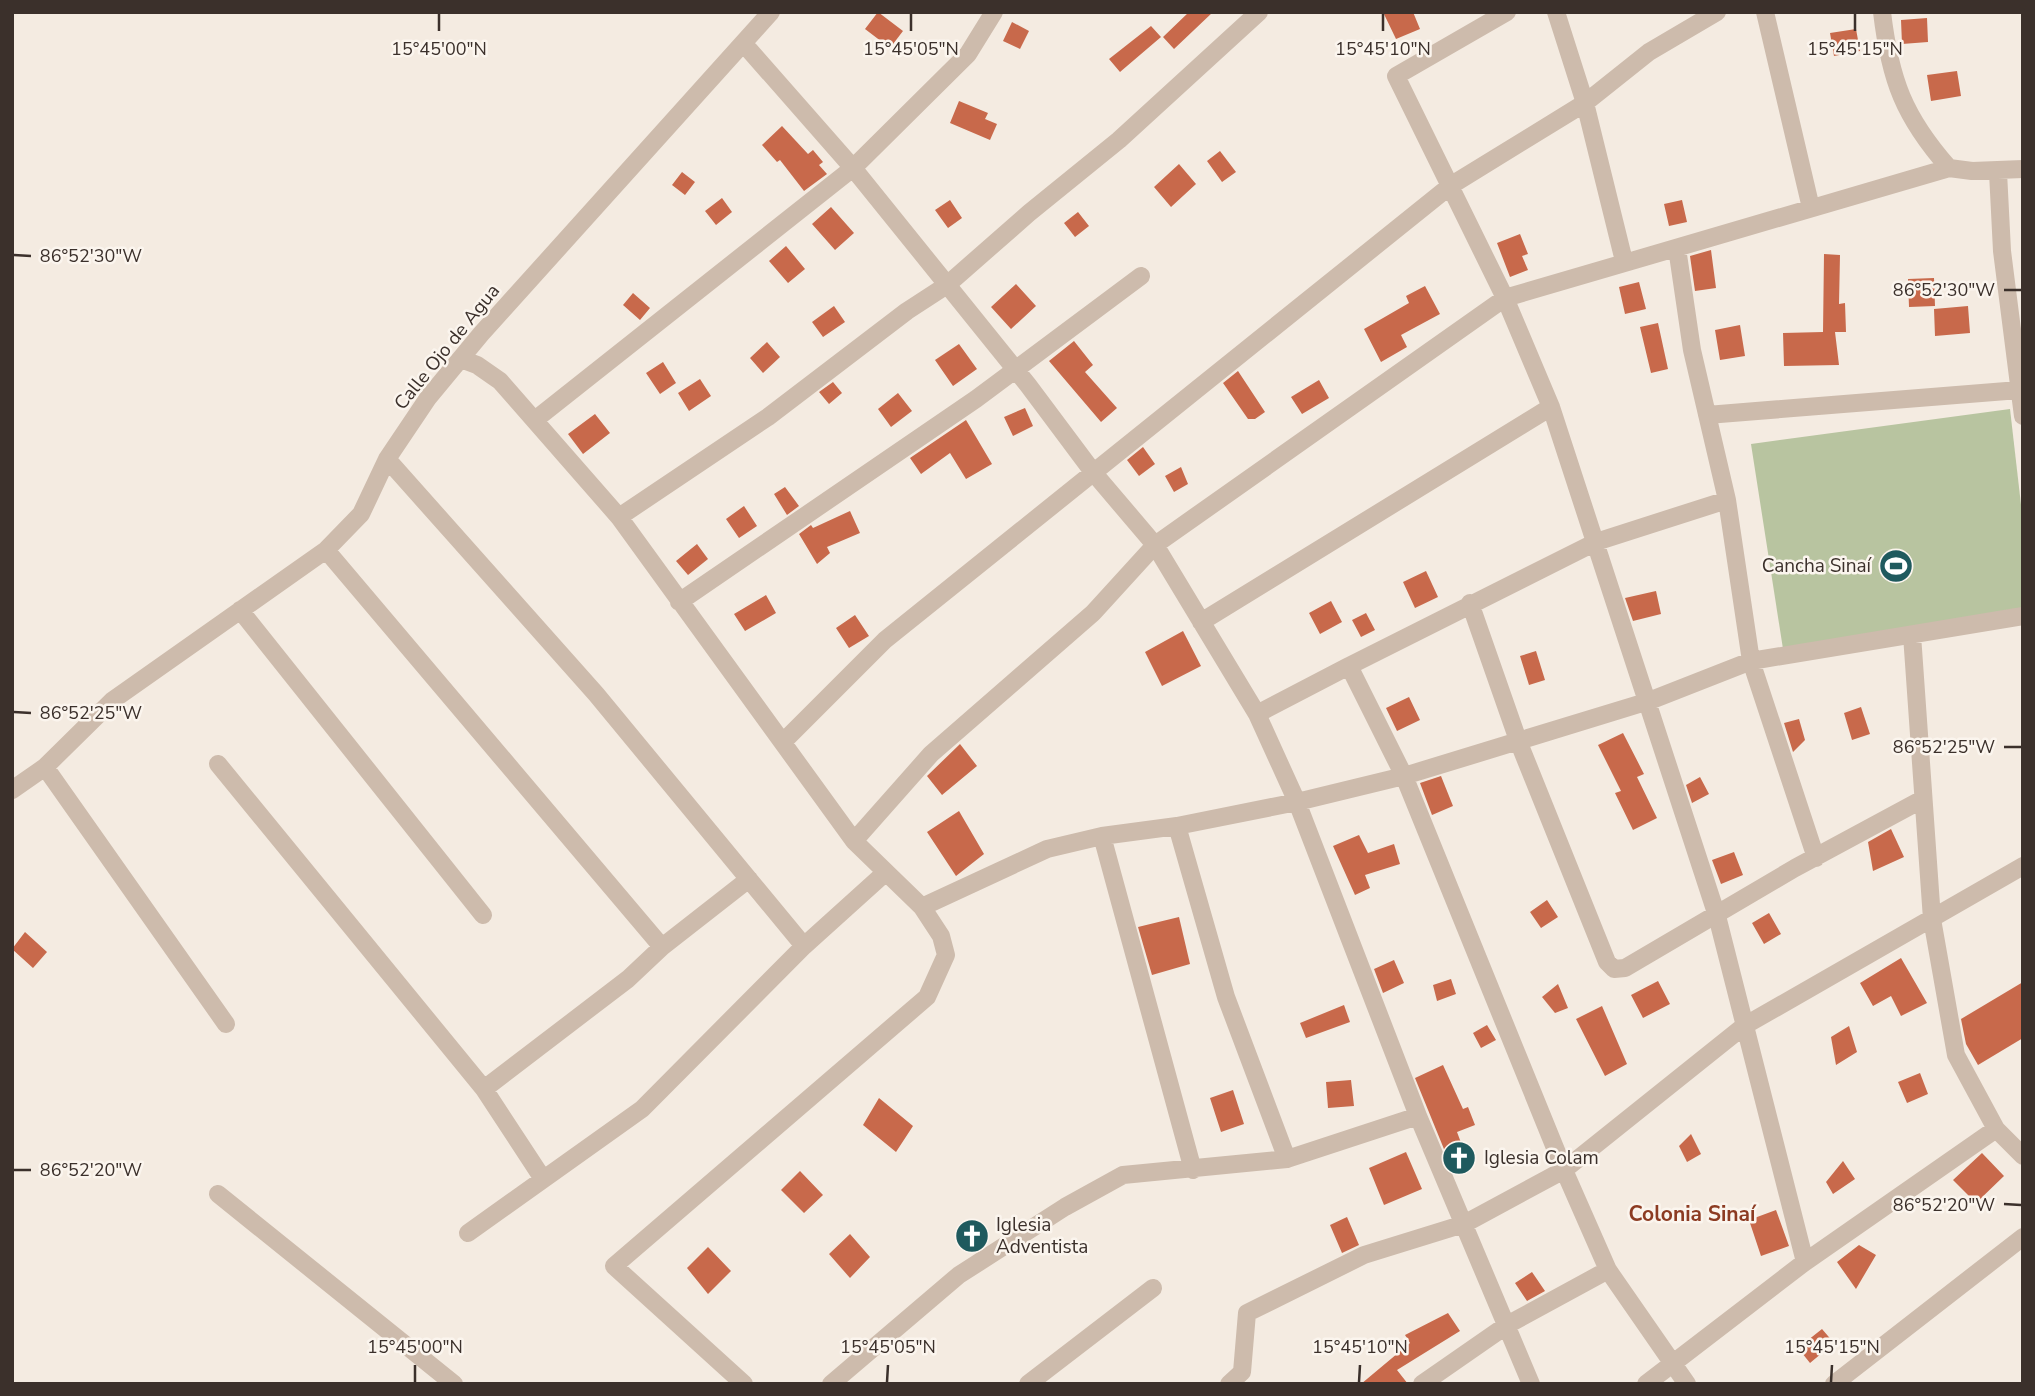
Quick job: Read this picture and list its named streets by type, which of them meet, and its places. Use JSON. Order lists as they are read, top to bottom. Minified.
{"streets":{"street":["Calle Ojo de Agua"]},"districts":["Colonia Sinaí"],"places":{"sports":["Cancha Sinaí"],"church":["Iglesia Colam","Iglesia Adventista"]},"coordinates":["15°45'00\"N","15°45'05\"N","15°45'10\"N","15°45'15\"N","86°52'30\"W","86°52'25\"W","86°52'20\"W"]}
